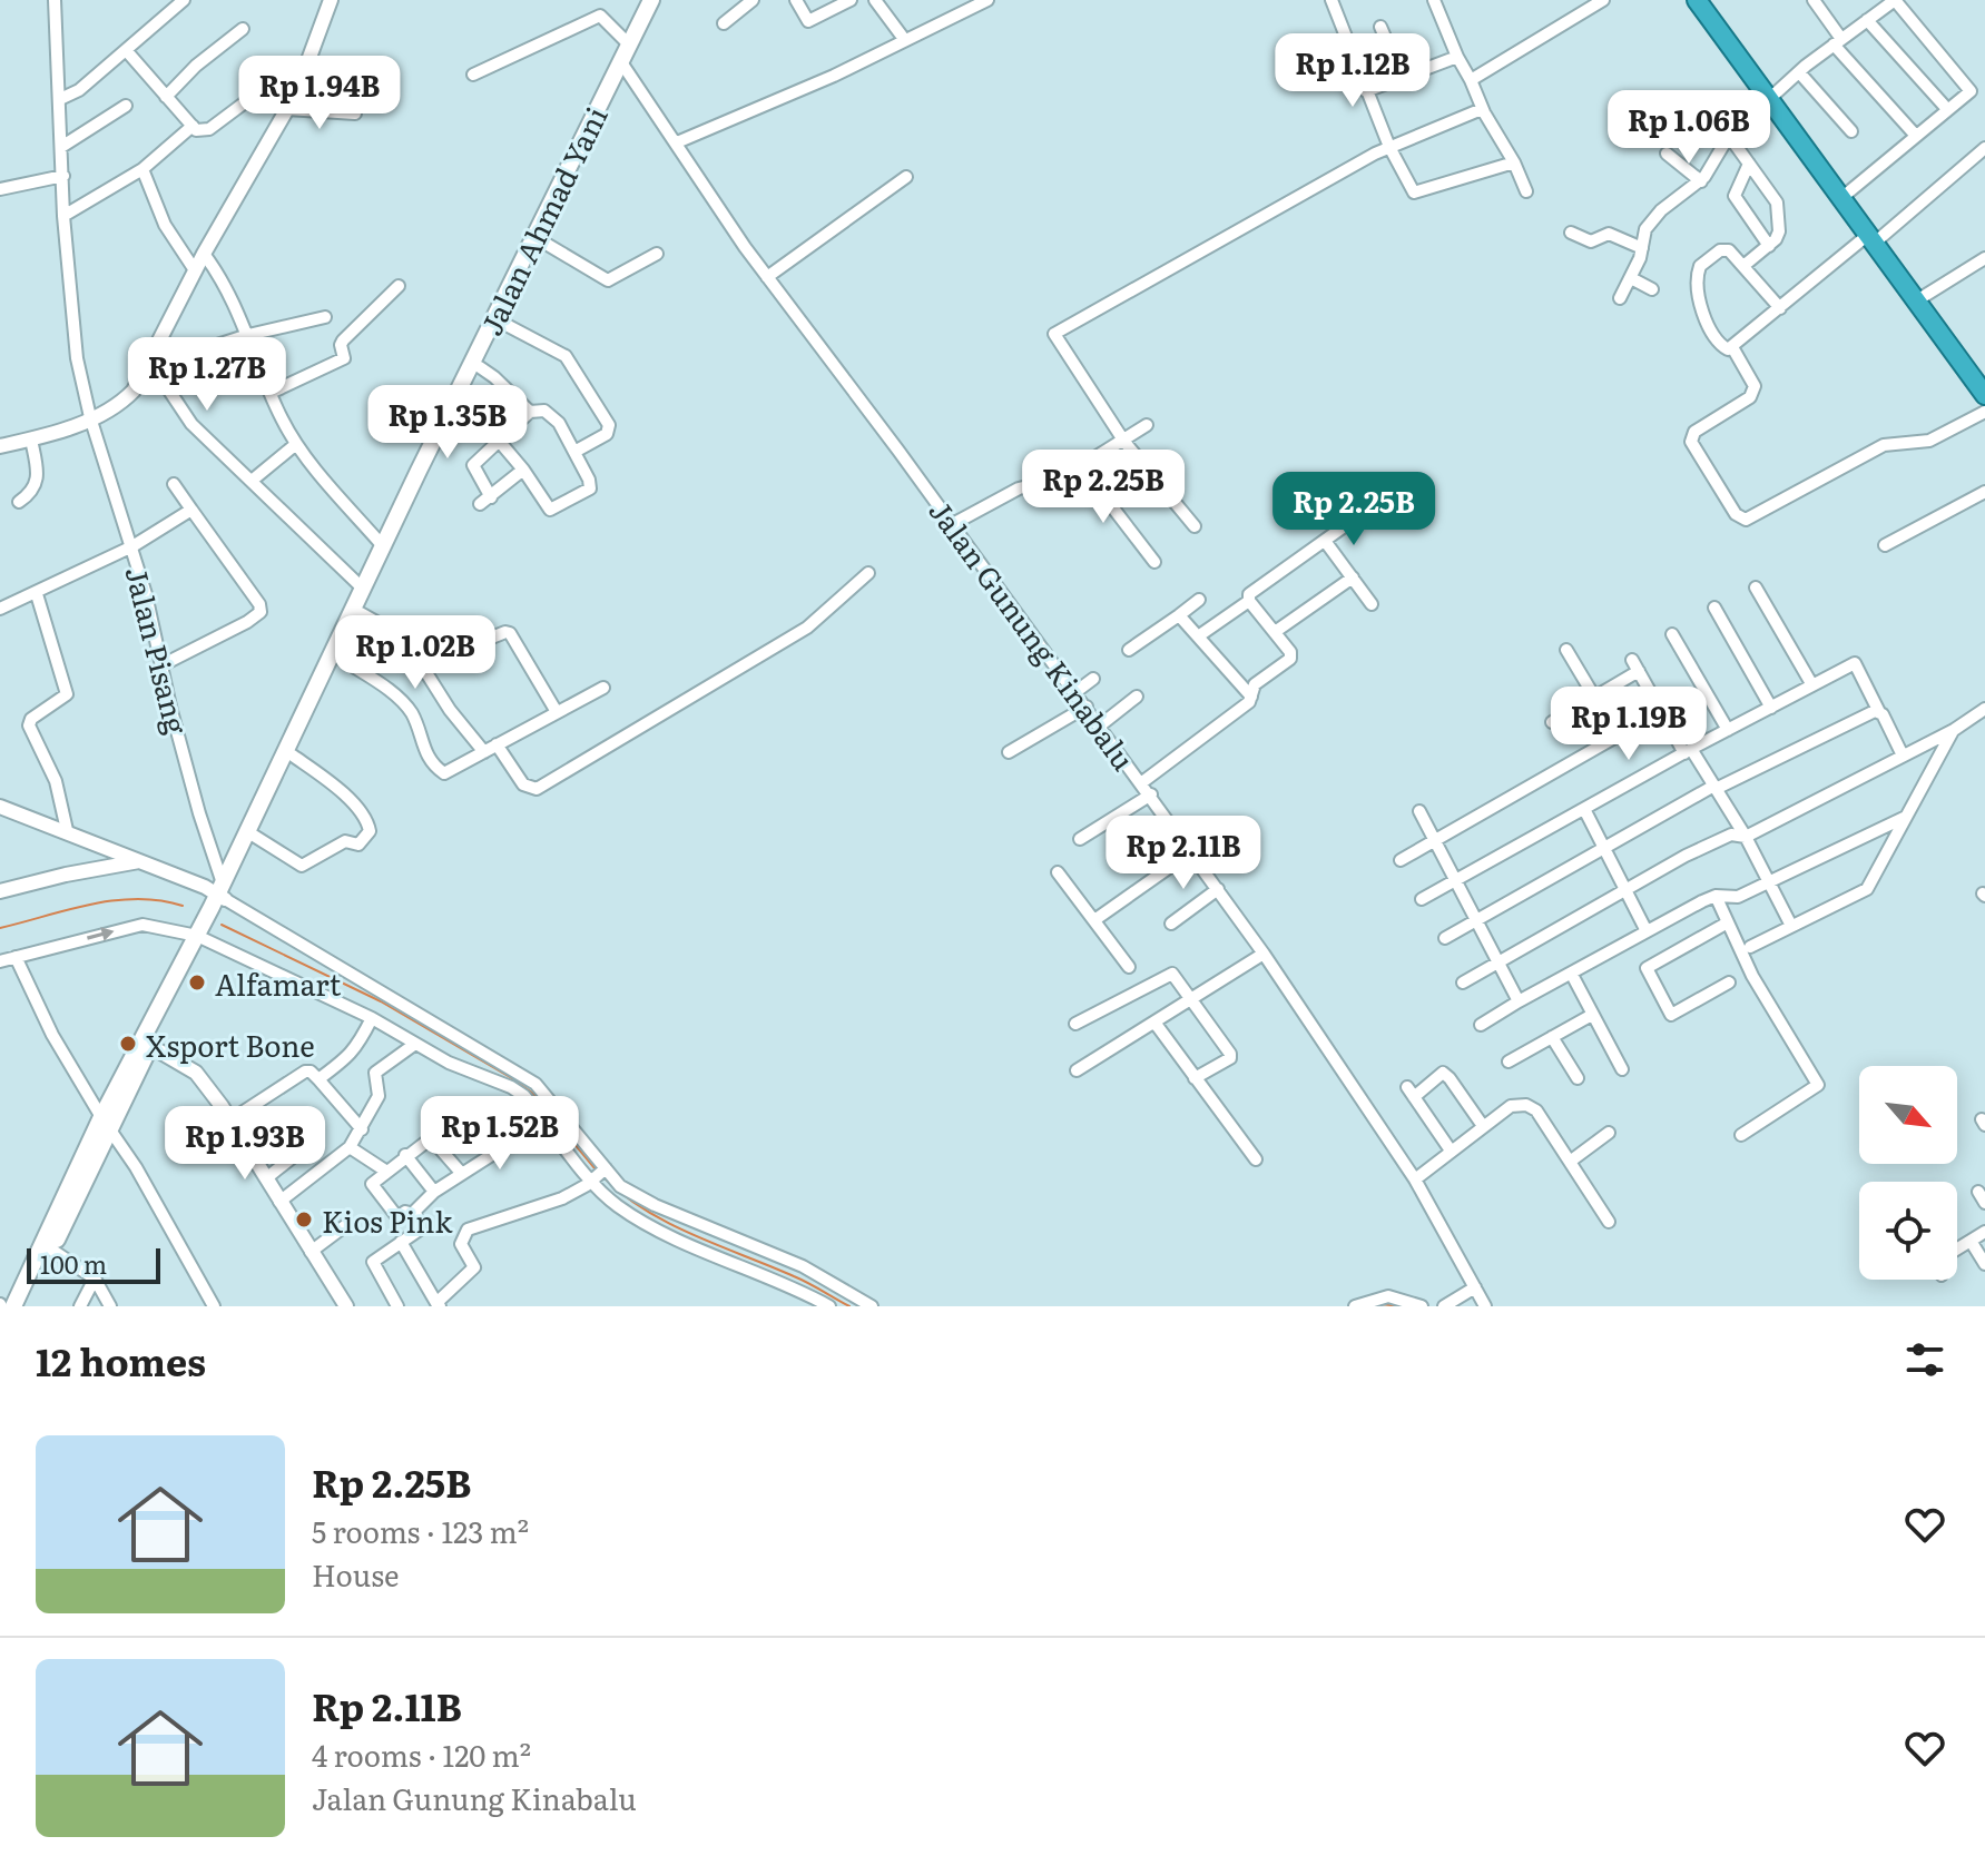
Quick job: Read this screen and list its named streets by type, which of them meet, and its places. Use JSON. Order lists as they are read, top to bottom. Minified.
{"streets":{"main road":["Jalan Ahmad Yani"],"street":["Jalan Gunung Kinabalu","Jalan Pisang"]},"crossings":[["Jalan Ahmad Yani","Jalan Gunung Kinabalu"],["Jalan Ahmad Yani","Jalan Pisang"]],"places":["Alfamart","Xsport Bone","Kios Pink"],"scale_bar":"100 m","north":"bottom right","page":{"price":["Rp 1.12B","Rp 1.94B","Rp 1.06B","Rp 1.27B","Rp 1.35B","Rp 2.25B","Rp 2.25B","Rp 1.02B","Rp 1.19B","Rp 2.11B","Rp 1.52B","Rp 1.93B"],"scale":"100 m","heading":"12 homes","list":[{"name":"Rp 2.25B","note":"5 rooms · 123 m² · House"},{"name":"Rp 2.11B","note":"4 rooms · 120 m² · Jalan Gunung Kinabalu"}]}}
